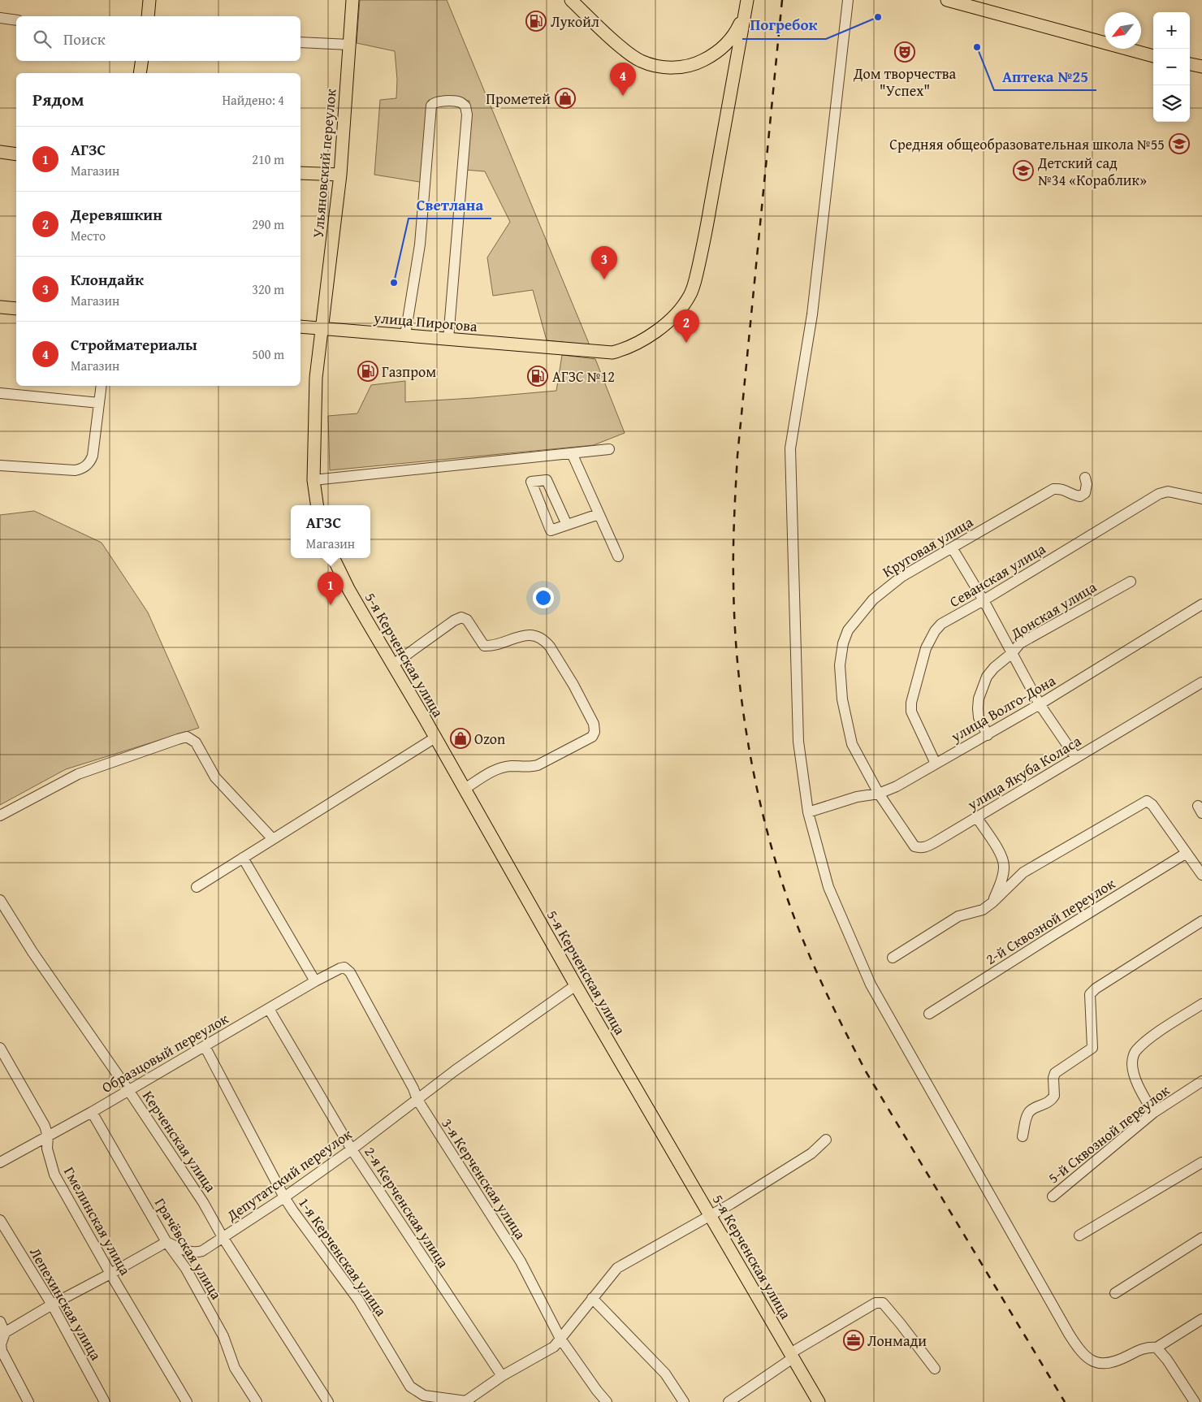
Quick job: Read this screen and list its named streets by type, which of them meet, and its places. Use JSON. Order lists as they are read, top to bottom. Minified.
{"streets":{"main road":["Ульяновский переулок","улица Пирогова","5-я Керченская улица"],"street":["Круговая улица","Севанская улица","Донская улица","улица Волго-Дона","улица Якуба Коласа","2-й Сквозной переулок","Образцовый переулок","5-й Сквозной переулок","Керченская улица","Депутатский переулок","3-я Керченская улица","2-я Керченская улица","Гмелинская улица","Грачёвская улица","1-я Керченская улица","Лепехинская улица"]},"crossings":[["Ульяновский переулок","улица Пирогова"],["Круговая улица","улица Волго-Дона"],["Круговая улица","улица Якуба Коласа"],["Севанская улица","улица Волго-Дона"],["Донская улица","улица Волго-Дона"],["5-я Керченская улица","Депутатский переулок"],["улица Волго-Дона","улица Якуба Коласа"],["Образцовый переулок","Керченская улица"],["Образцовый переулок","3-я Керченская улица"],["Образцовый переулок","2-я Керченская улица"],["Образцовый переулок","Гмелинская улица"],["Образцовый переулок","Грачёвская улица"],["Образцовый переулок","1-я Керченская улица"],["Керченская улица","Депутатский переулок"],["Депутатский переулок","3-я Керченская улица"],["Депутатский переулок","2-я Керченская улица"],["Депутатский переулок","Грачёвская улица"],["Депутатский переулок","1-я Керченская улица"]],"places":{"other":["Погребок","Аптека №25","Светлана"],"fuel station":["Лукойл","Газпром","АГЗС №12"],"theatre":["Дом творчества \"Успех\""],"shop":["Прометей","Ozon"],"school or university":["Средняя общеобразовательная школа №55","Детский сад №34 «Кораблик»"],"office":["Лонмади"]},"north":"bottom left","page":{"map_buttons":["+","−"],"search":"Поиск","pins":["4","3","2","1"],"heading":["Рядом","Найдено: 4"],"list":[{"mark":"1","name":"АГЗС","note":"Магазин","value":"210 m"},{"mark":"2","name":"Деревяшкин","note":"Место","value":"290 m"},{"mark":"3","name":"Клондайк","note":"Магазин","value":"320 m"},{"mark":"4","name":"Стройматериалы","note":"Магазин","value":"500 m"}],"popup":["АГЗС","Магазин"]}}
